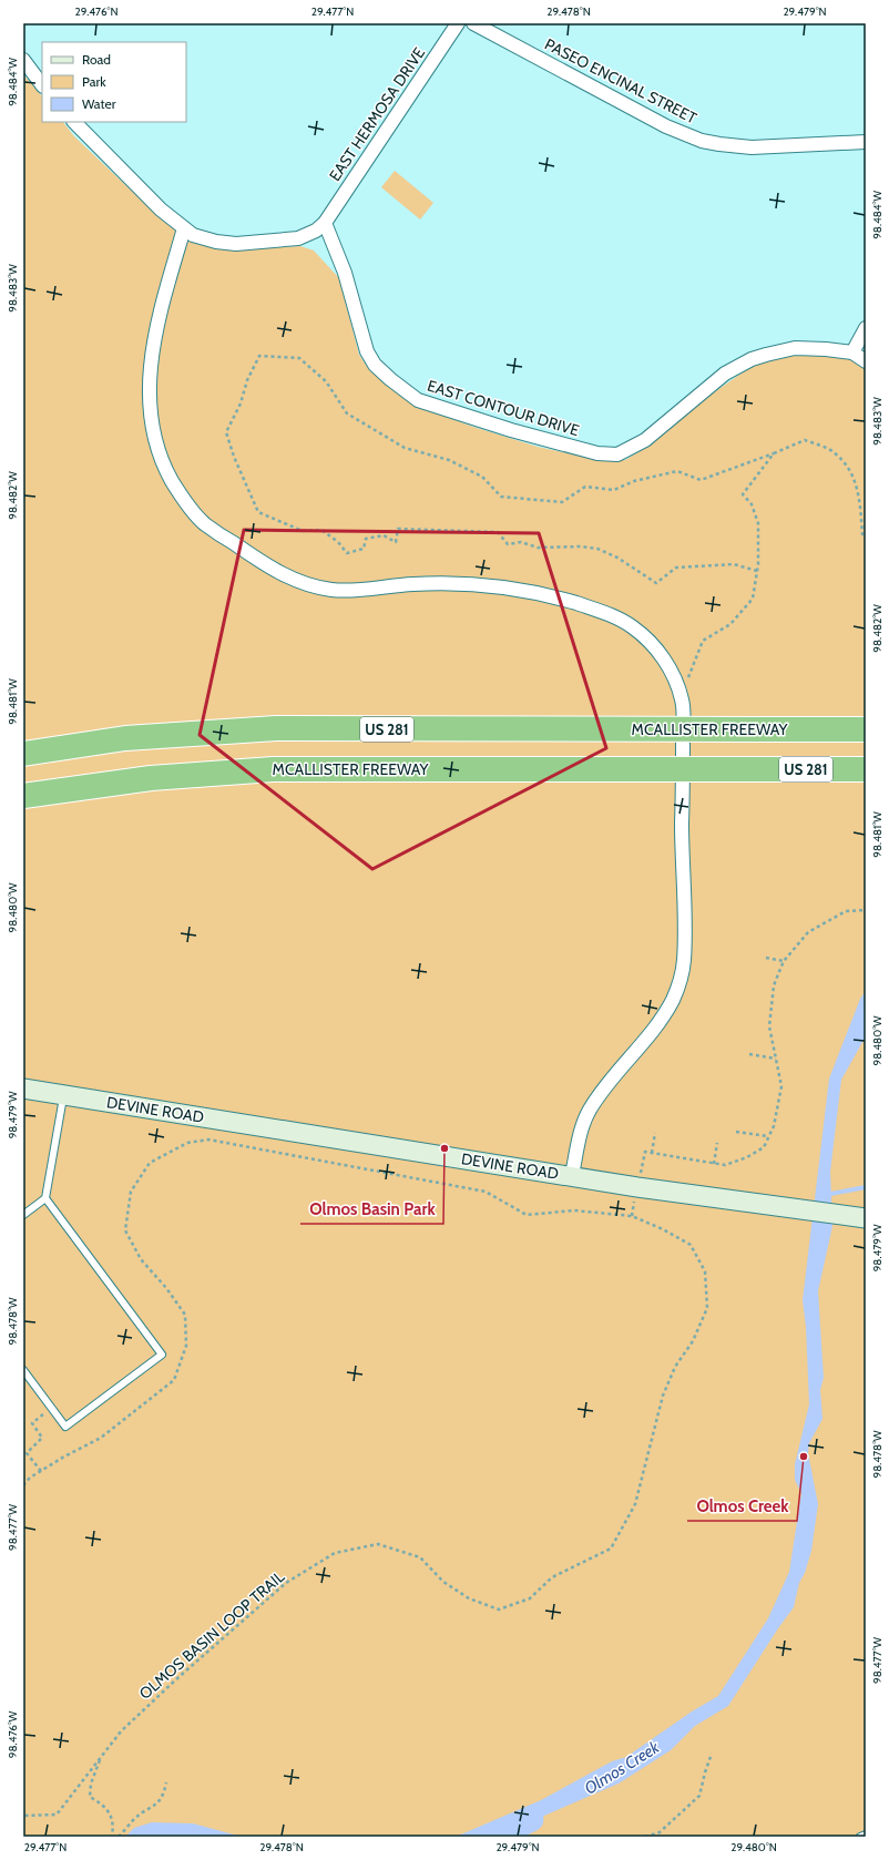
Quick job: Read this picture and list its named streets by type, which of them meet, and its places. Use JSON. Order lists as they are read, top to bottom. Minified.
{"streets":{"highway":["US 281","MCALLISTER FREEWAY"],"street":["PASEO ENCINAL STREET","EAST HERMOSA DRIVE","EAST CONTOUR DRIVE","DEVINE ROAD"],"path":["OLMOS BASIN LOOP TRAIL"]},"crossings":[["EAST HERMOSA DRIVE","EAST CONTOUR DRIVE"]],"water":["Olmos Creek"],"places":["Olmos Basin Park","Olmos Creek"],"legend":["Road","Park","Water"],"coordinates":["29.476°N","29.477°N","29.478°N","29.479°N","98.484°W","98.483°W","98.482°W","98.481°W","98.480°W","98.479°W","98.478°W","98.477°W","98.476°W","29.480°N"]}
